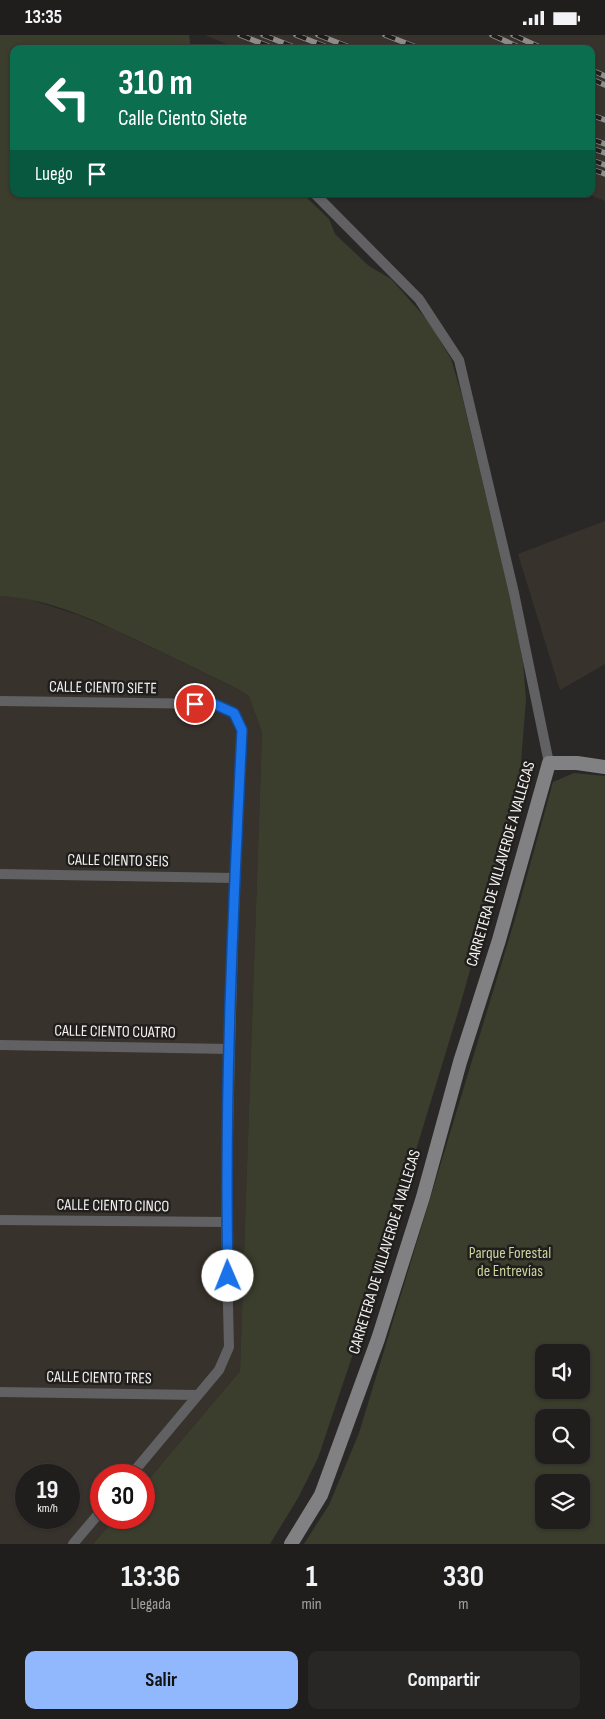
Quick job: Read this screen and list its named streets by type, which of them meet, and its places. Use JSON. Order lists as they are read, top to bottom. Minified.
{"streets":{"main road":["CARRETERA DE VILLAVERDE A VALLECAS"],"street":["CALLE CIENTO SIETE","CALLE CIENTO SEIS","CALLE CIENTO CUATRO","CALLE CIENTO CINCO","CALLE CIENTO TRES"]},"crossings":[["CALLE CIENTO SIETE","CALLE CIENTO SEIS"]],"parks":["Parque Forestal de Entrevías"],"page":{"status":"13:35","turn":["310 m","Calle Ciento Siete"],"then":"Luego","speed":"19 km/h","limit":"30","eta":["13:36","Llegada","1","min","330","m"],"buttons":["Salir","Compartir"]}}
